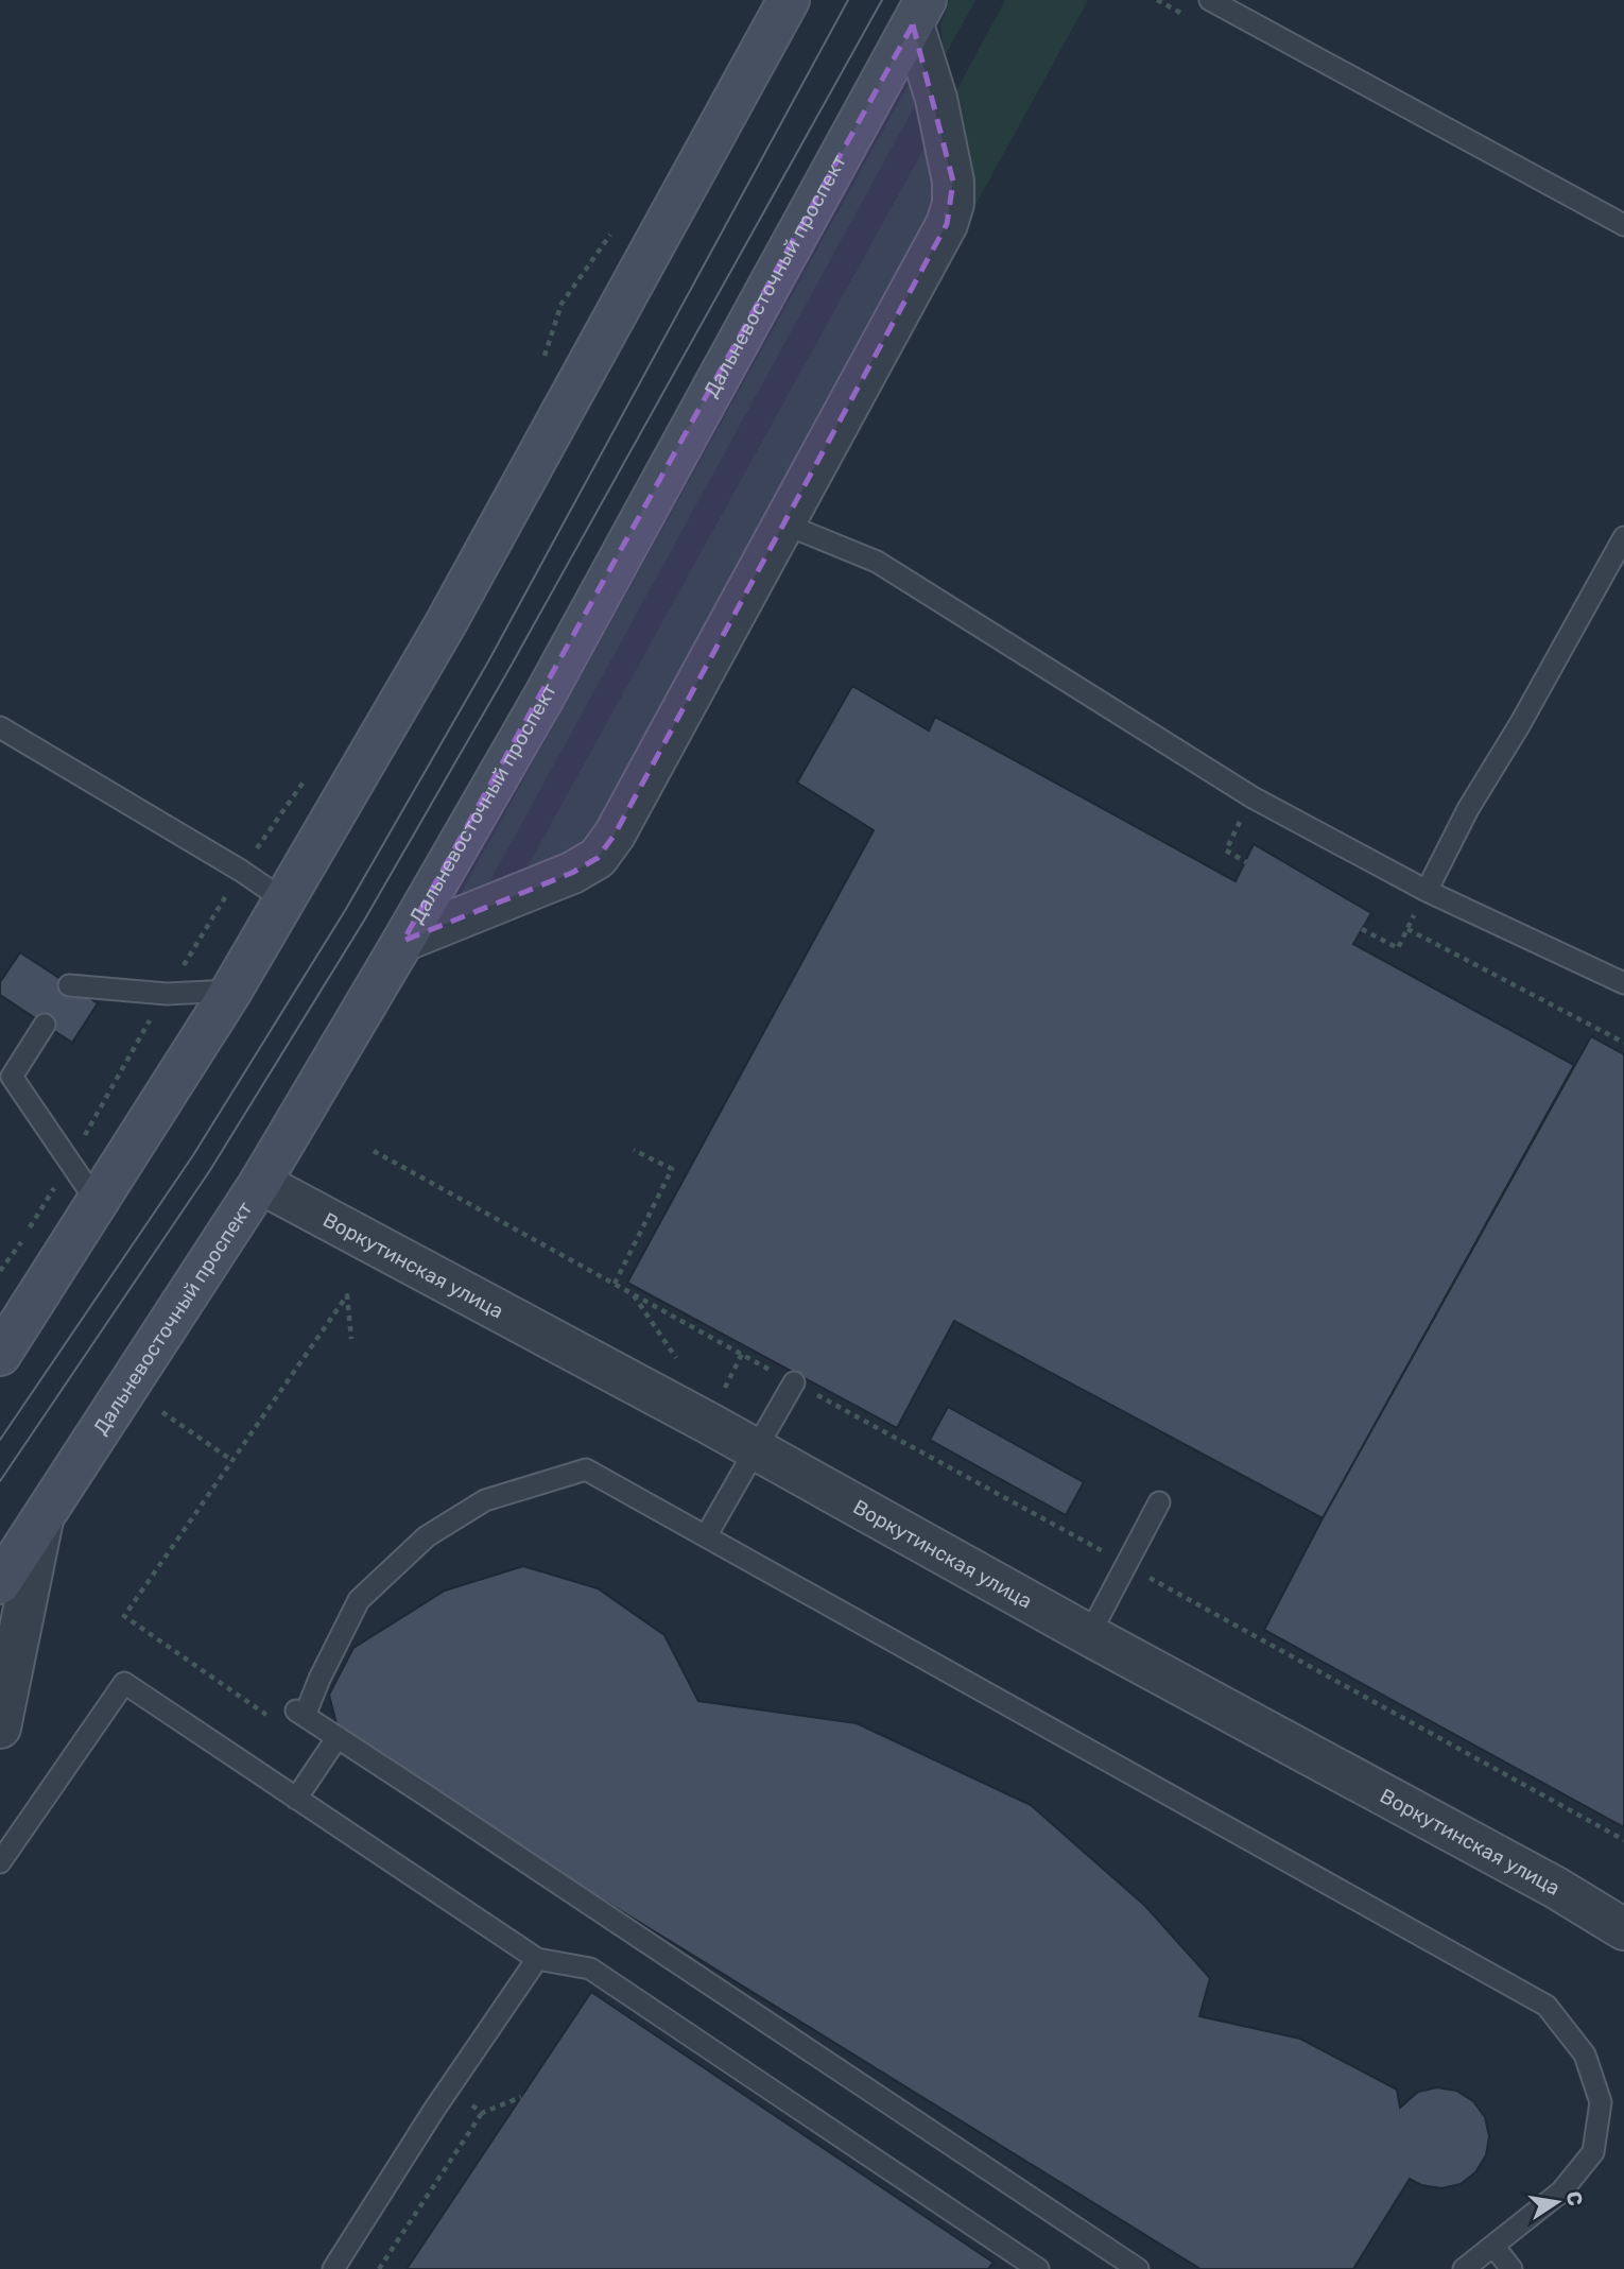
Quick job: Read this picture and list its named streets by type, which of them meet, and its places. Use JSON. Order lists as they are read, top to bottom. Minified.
{"streets":{"main road":["Дальневосточный проспект"],"street":["Воркутинская улица"]},"crossings":[["Дальневосточный проспект","Воркутинская улица"]],"north":"right"}
